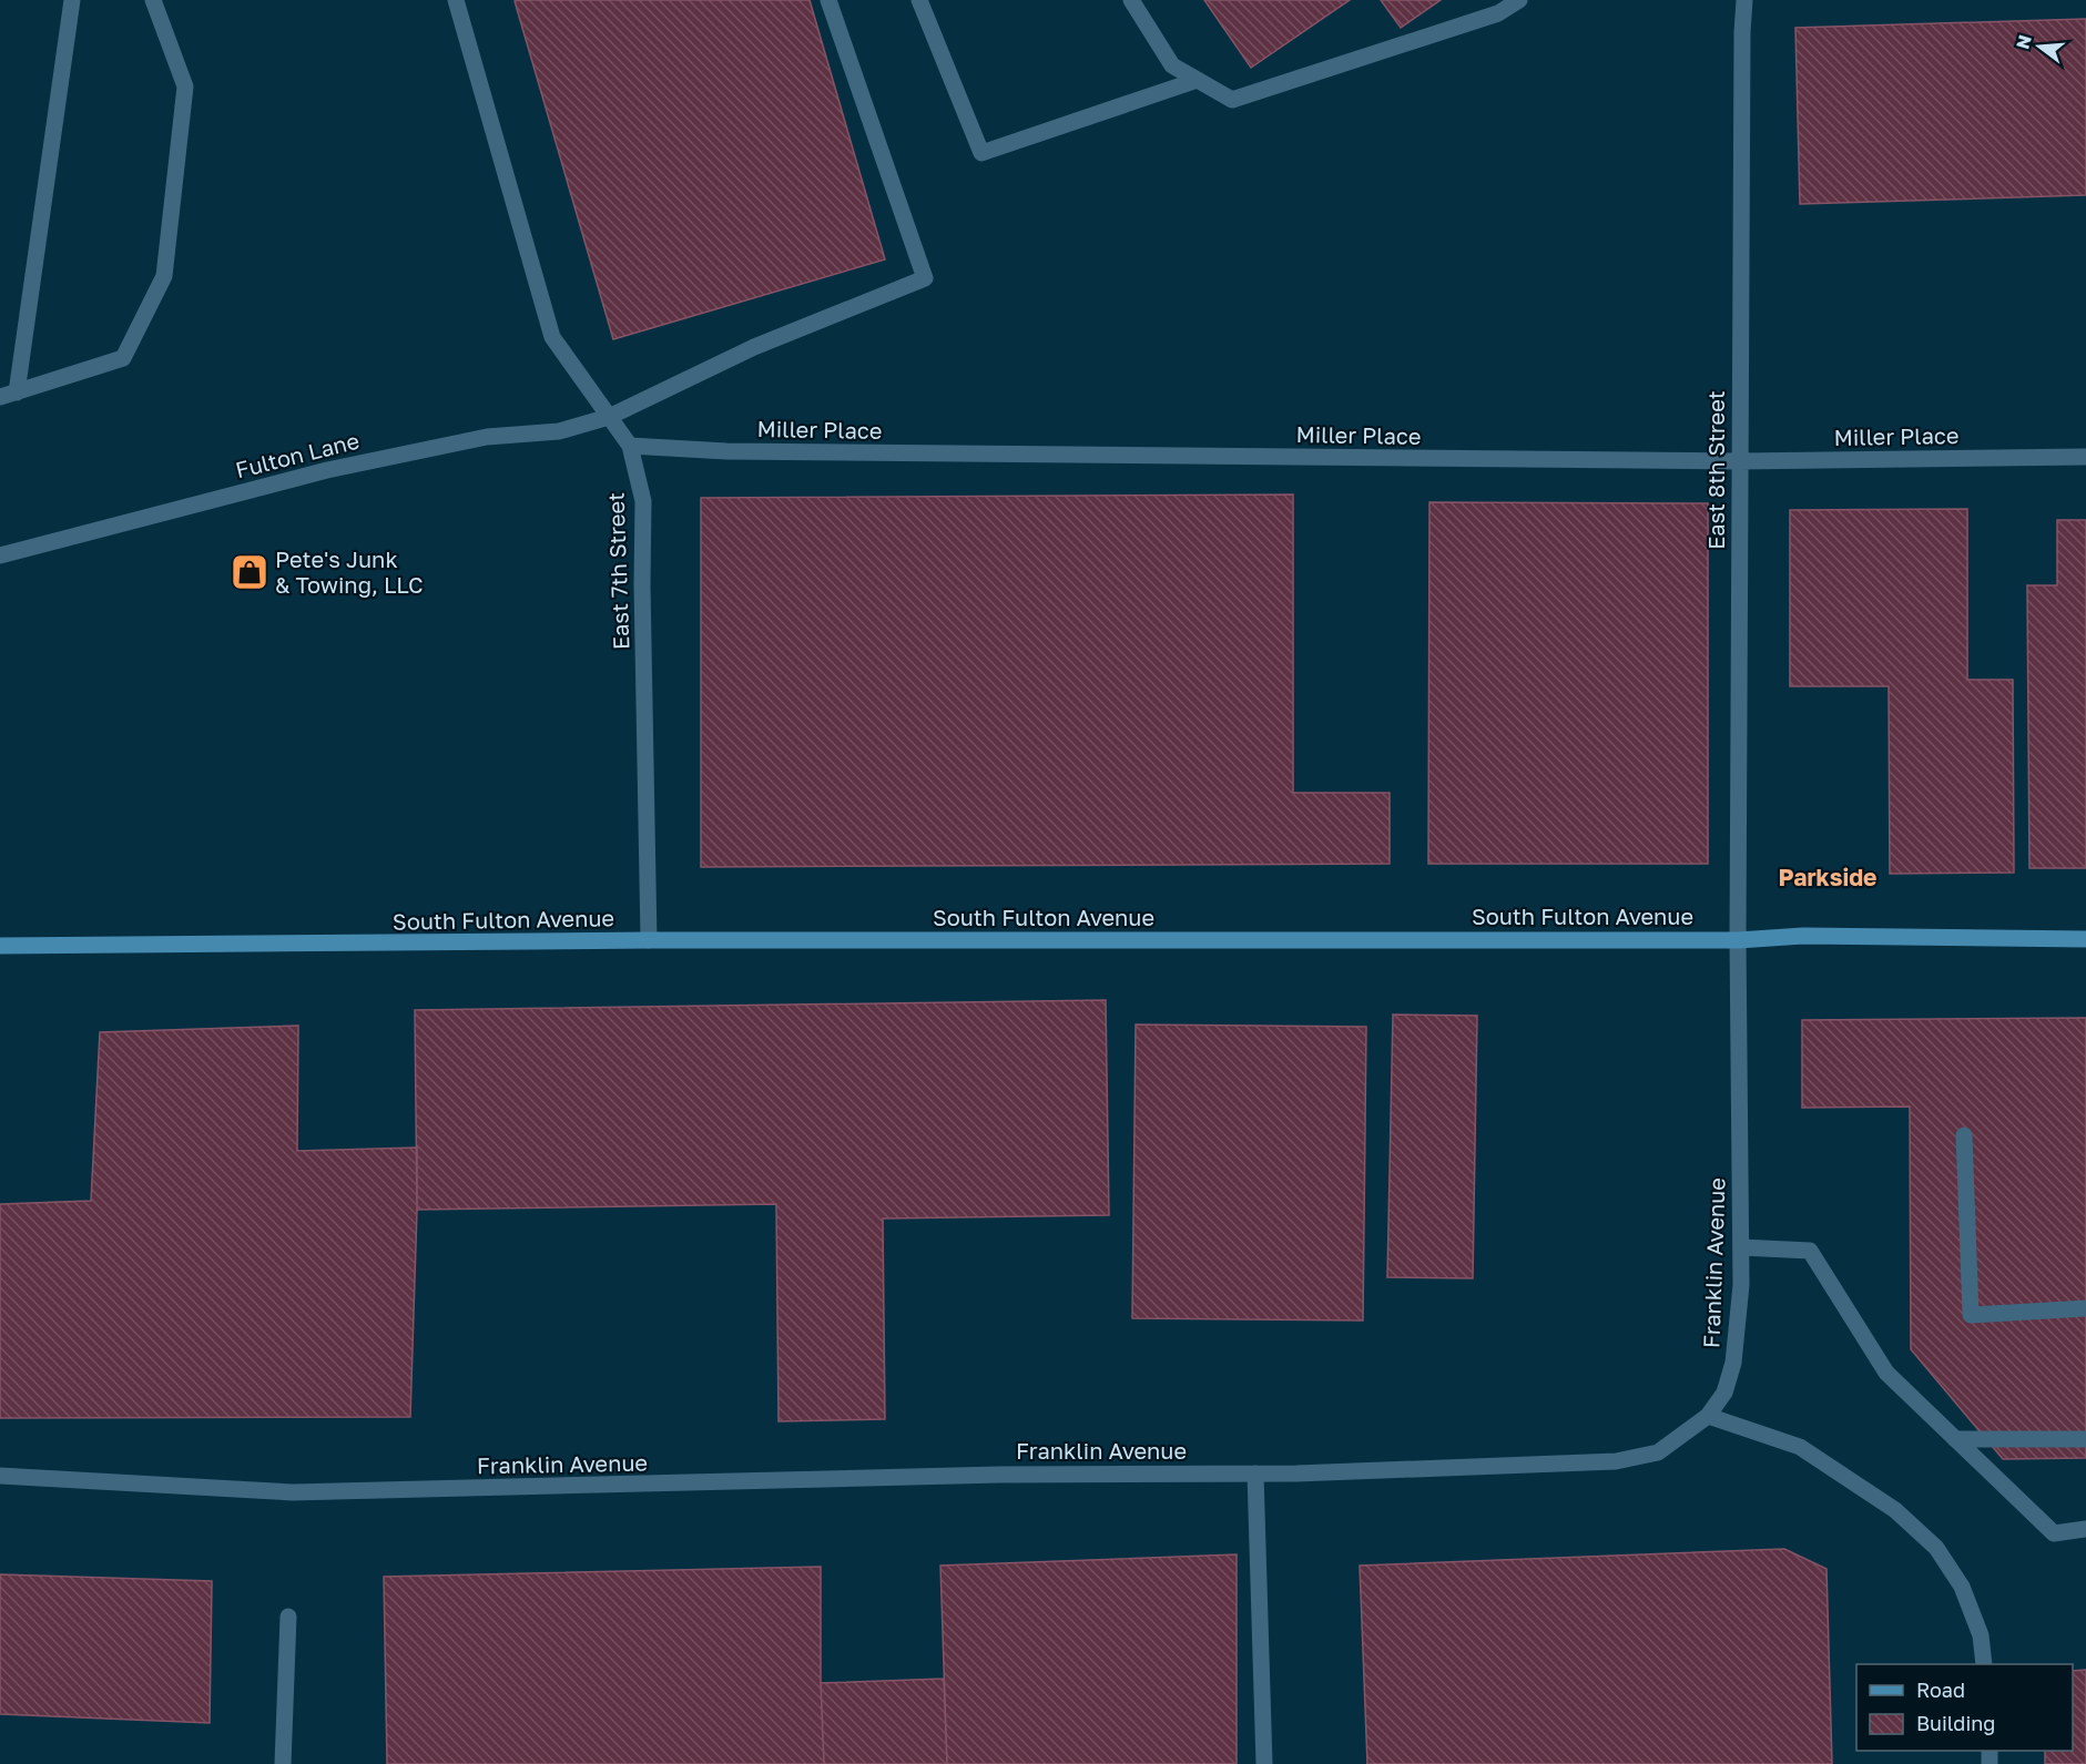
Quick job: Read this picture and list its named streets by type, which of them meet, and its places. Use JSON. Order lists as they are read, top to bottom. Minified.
{"streets":{"main road":["South Fulton Avenue"],"street":["Miller Place","Fulton Lane","East 8th Street","East 7th Street","Franklin Avenue"]},"crossings":[["Miller Place","East 8th Street"],["Miller Place","East 7th Street"],["Fulton Lane","East 7th Street"],["East 8th Street","South Fulton Avenue"],["East 8th Street","Franklin Avenue"],["East 7th Street","South Fulton Avenue"],["South Fulton Avenue","Franklin Avenue"]],"districts":["Parkside"],"places":{"shop":["Pete's Junk & Towing, LLC"]},"legend":["Road","Building"],"north":"left"}
